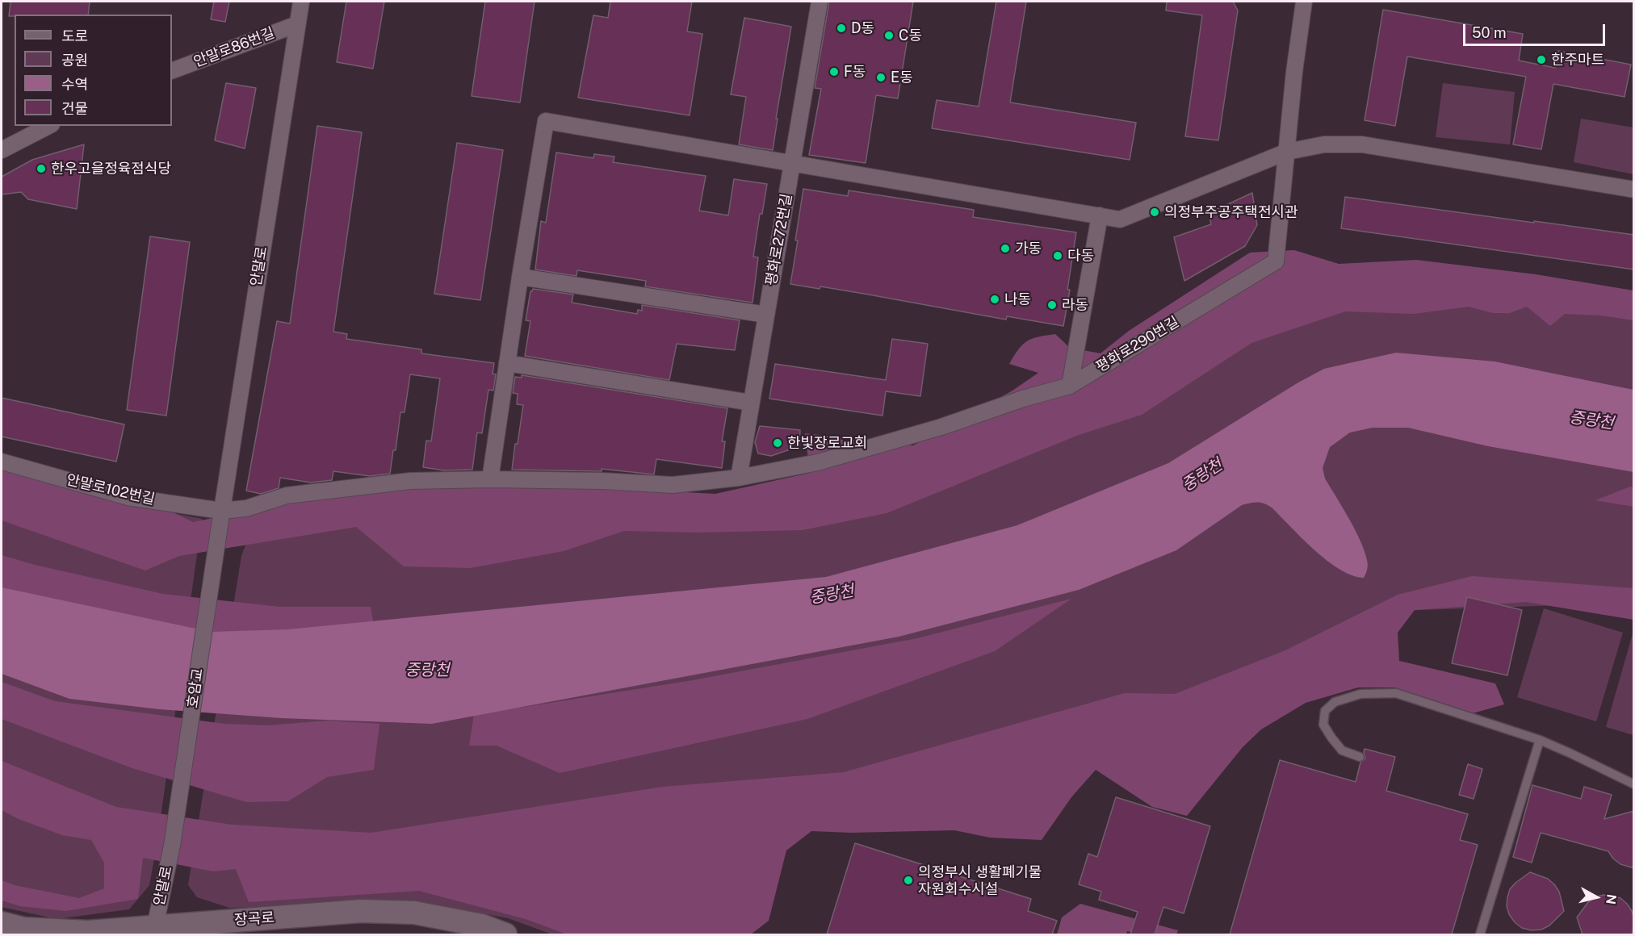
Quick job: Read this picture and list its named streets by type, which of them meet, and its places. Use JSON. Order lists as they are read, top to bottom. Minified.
{"streets":{"street":["안말로86번길","평화로272번길","안말로","평화로290번길","안말로102번길","호암교","장곡로"]},"crossings":[["안말로86번길","안말로"],["평화로272번길","평화로290번길"],["안말로","안말로102번길"],["안말로","호암교"],["안말로","장곡로"],["평화로290번길","안말로102번길"]],"water":["중랑천"],"places":["D동","C동","한주마트","F동","E동","한우고을정육점식당","의정부주공주택전시관","가동","다동","나동","라동","한빛장로교회","의정부시 생활폐기물 자원회수시설"],"legend":["도로","공원","수역","건물"],"scale_bar":"50 m","north":"right"}
